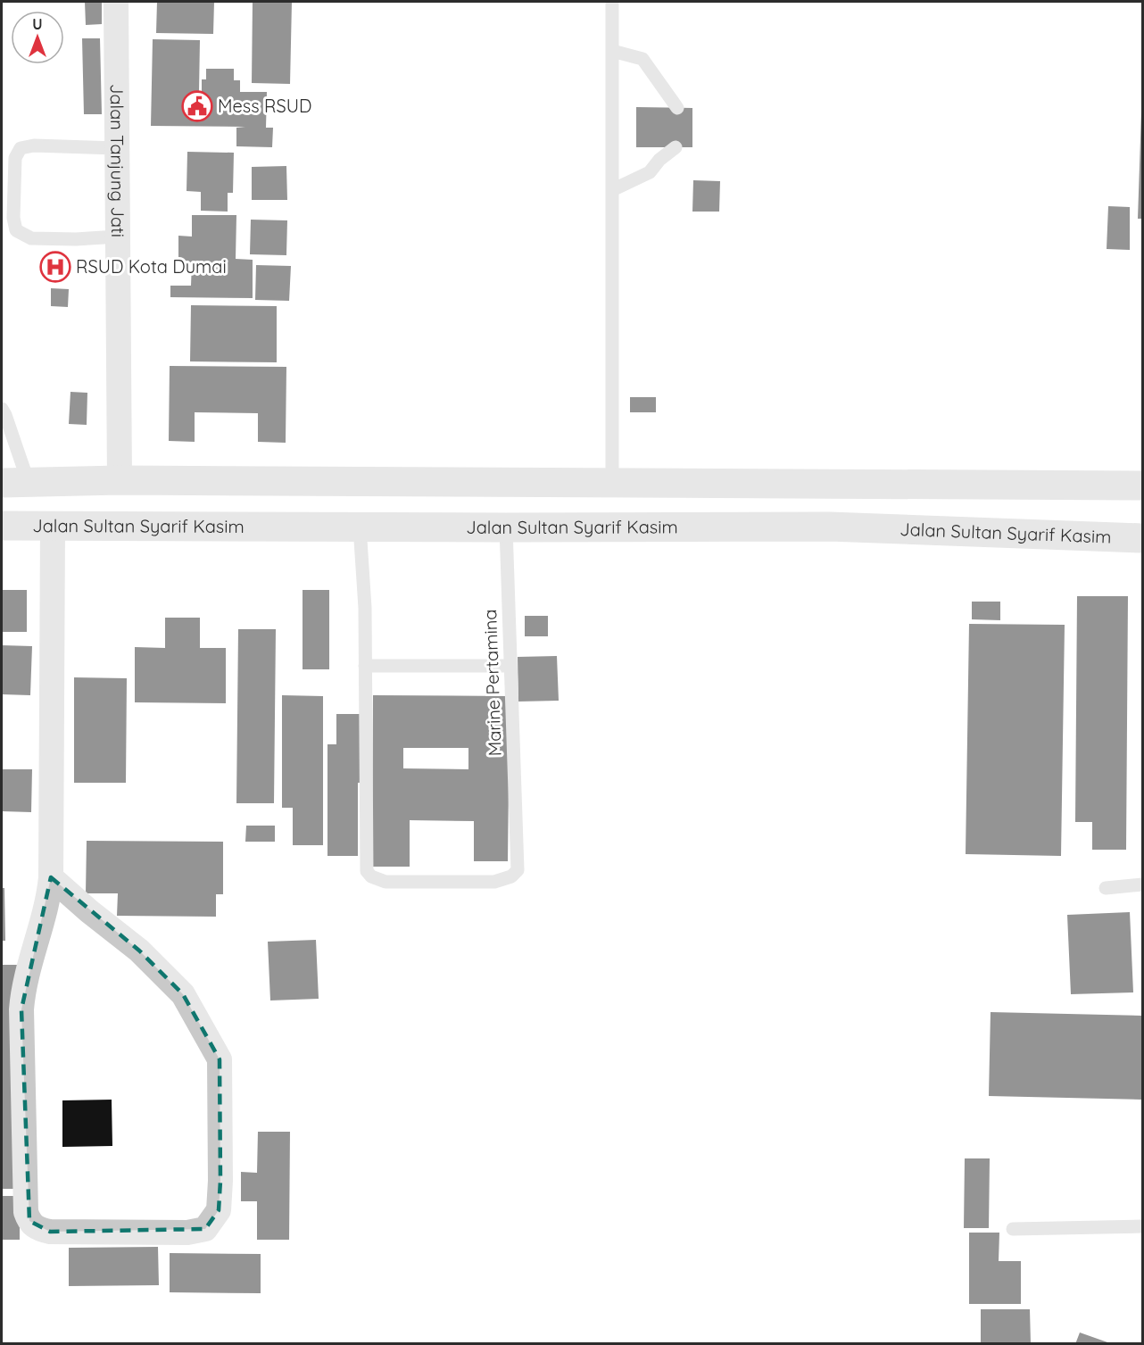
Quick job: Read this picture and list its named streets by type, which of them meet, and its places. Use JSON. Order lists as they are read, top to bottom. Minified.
{"streets":{"street":["Jalan Tanjung Jati","Jalan Sultan Syarif Kasim"],"lane":["Marine Pertamina"]},"crossings":[["Jalan Sultan Syarif Kasim","Marine Pertamina"]],"places":{"public building":["Mess RSUD"],"hospital":["RSUD Kota Dumai"]},"north":"top"}
